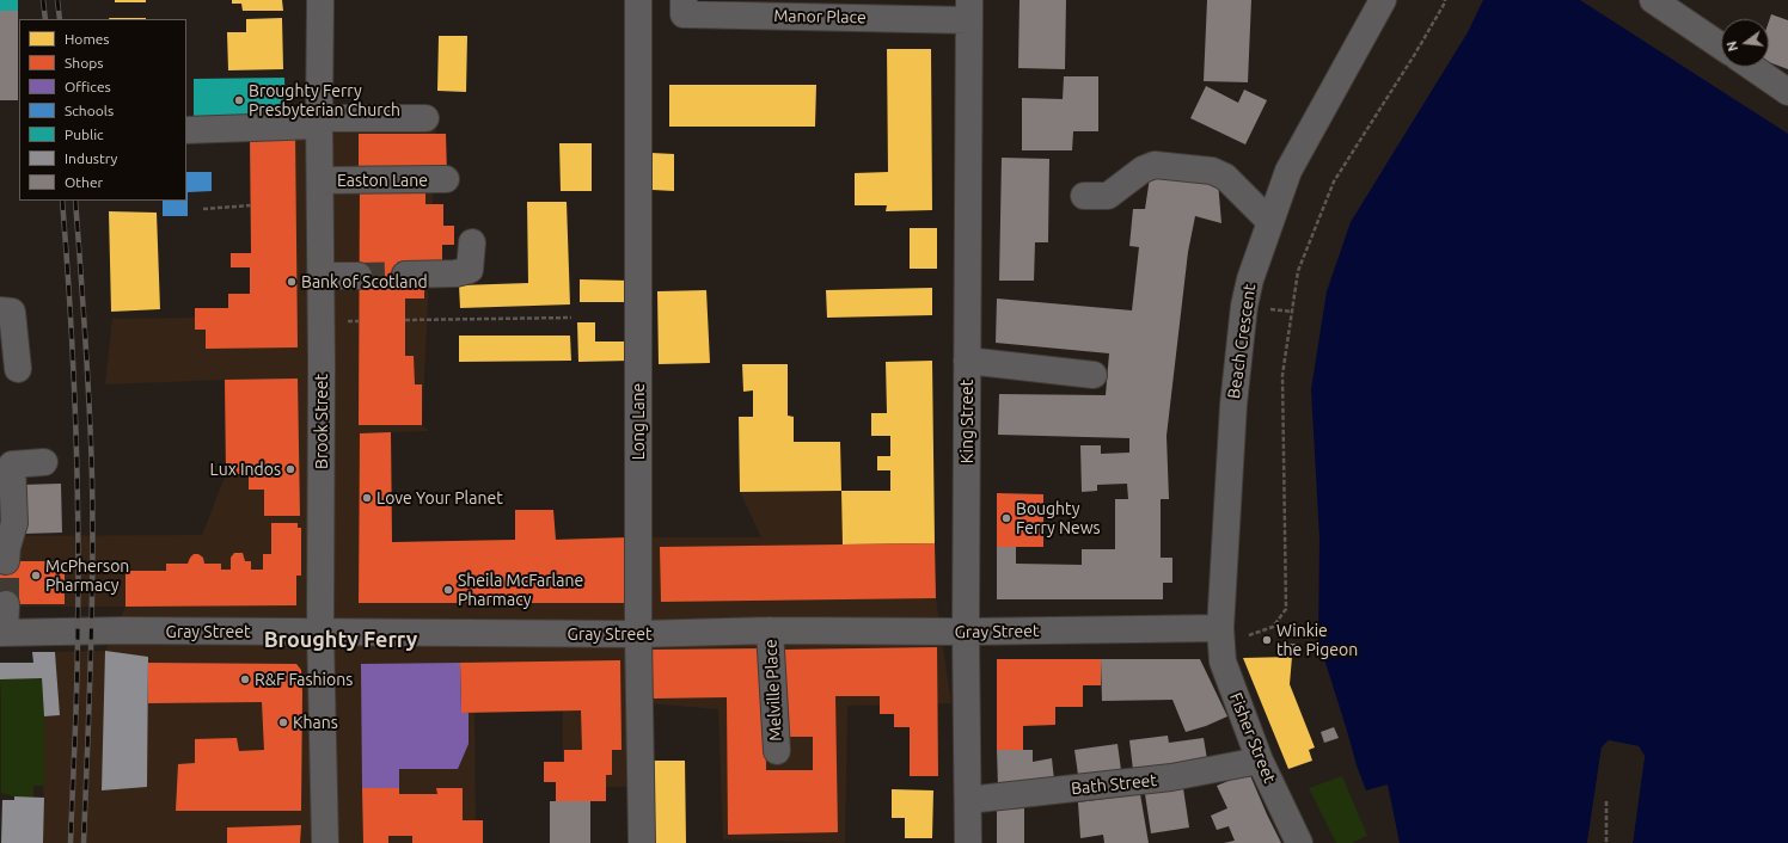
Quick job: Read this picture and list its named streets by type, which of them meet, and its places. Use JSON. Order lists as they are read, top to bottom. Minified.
{"streets":{"street":["Manor Place","Easton Lane","Beach Crescent","Brook Street","Long Lane","King Street","Gray Street","Melville Place","Fisher Street","Bath Street"]},"crossings":[["Manor Place","King Street"],["Easton Lane","Brook Street"],["Beach Crescent","Gray Street"],["Beach Crescent","Fisher Street"],["Brook Street","Gray Street"],["Long Lane","Gray Street"],["King Street","Gray Street"],["King Street","Bath Street"],["Gray Street","Melville Place"],["Gray Street","Fisher Street"],["Fisher Street","Bath Street"]],"districts":["Broughty Ferry"],"places":["Broughty Ferry Presbyterian Church","Bank of Scotland","Lux Indos","Love Your Planet","Boughty Ferry News","McPherson Pharmacy","Sheila McFarlane Pharmacy","Winkie the Pigeon","R&F Fashions","Khans"],"legend":["Homes","Shops","Offices","Schools","Public","Industry","Other"],"north":"left"}
